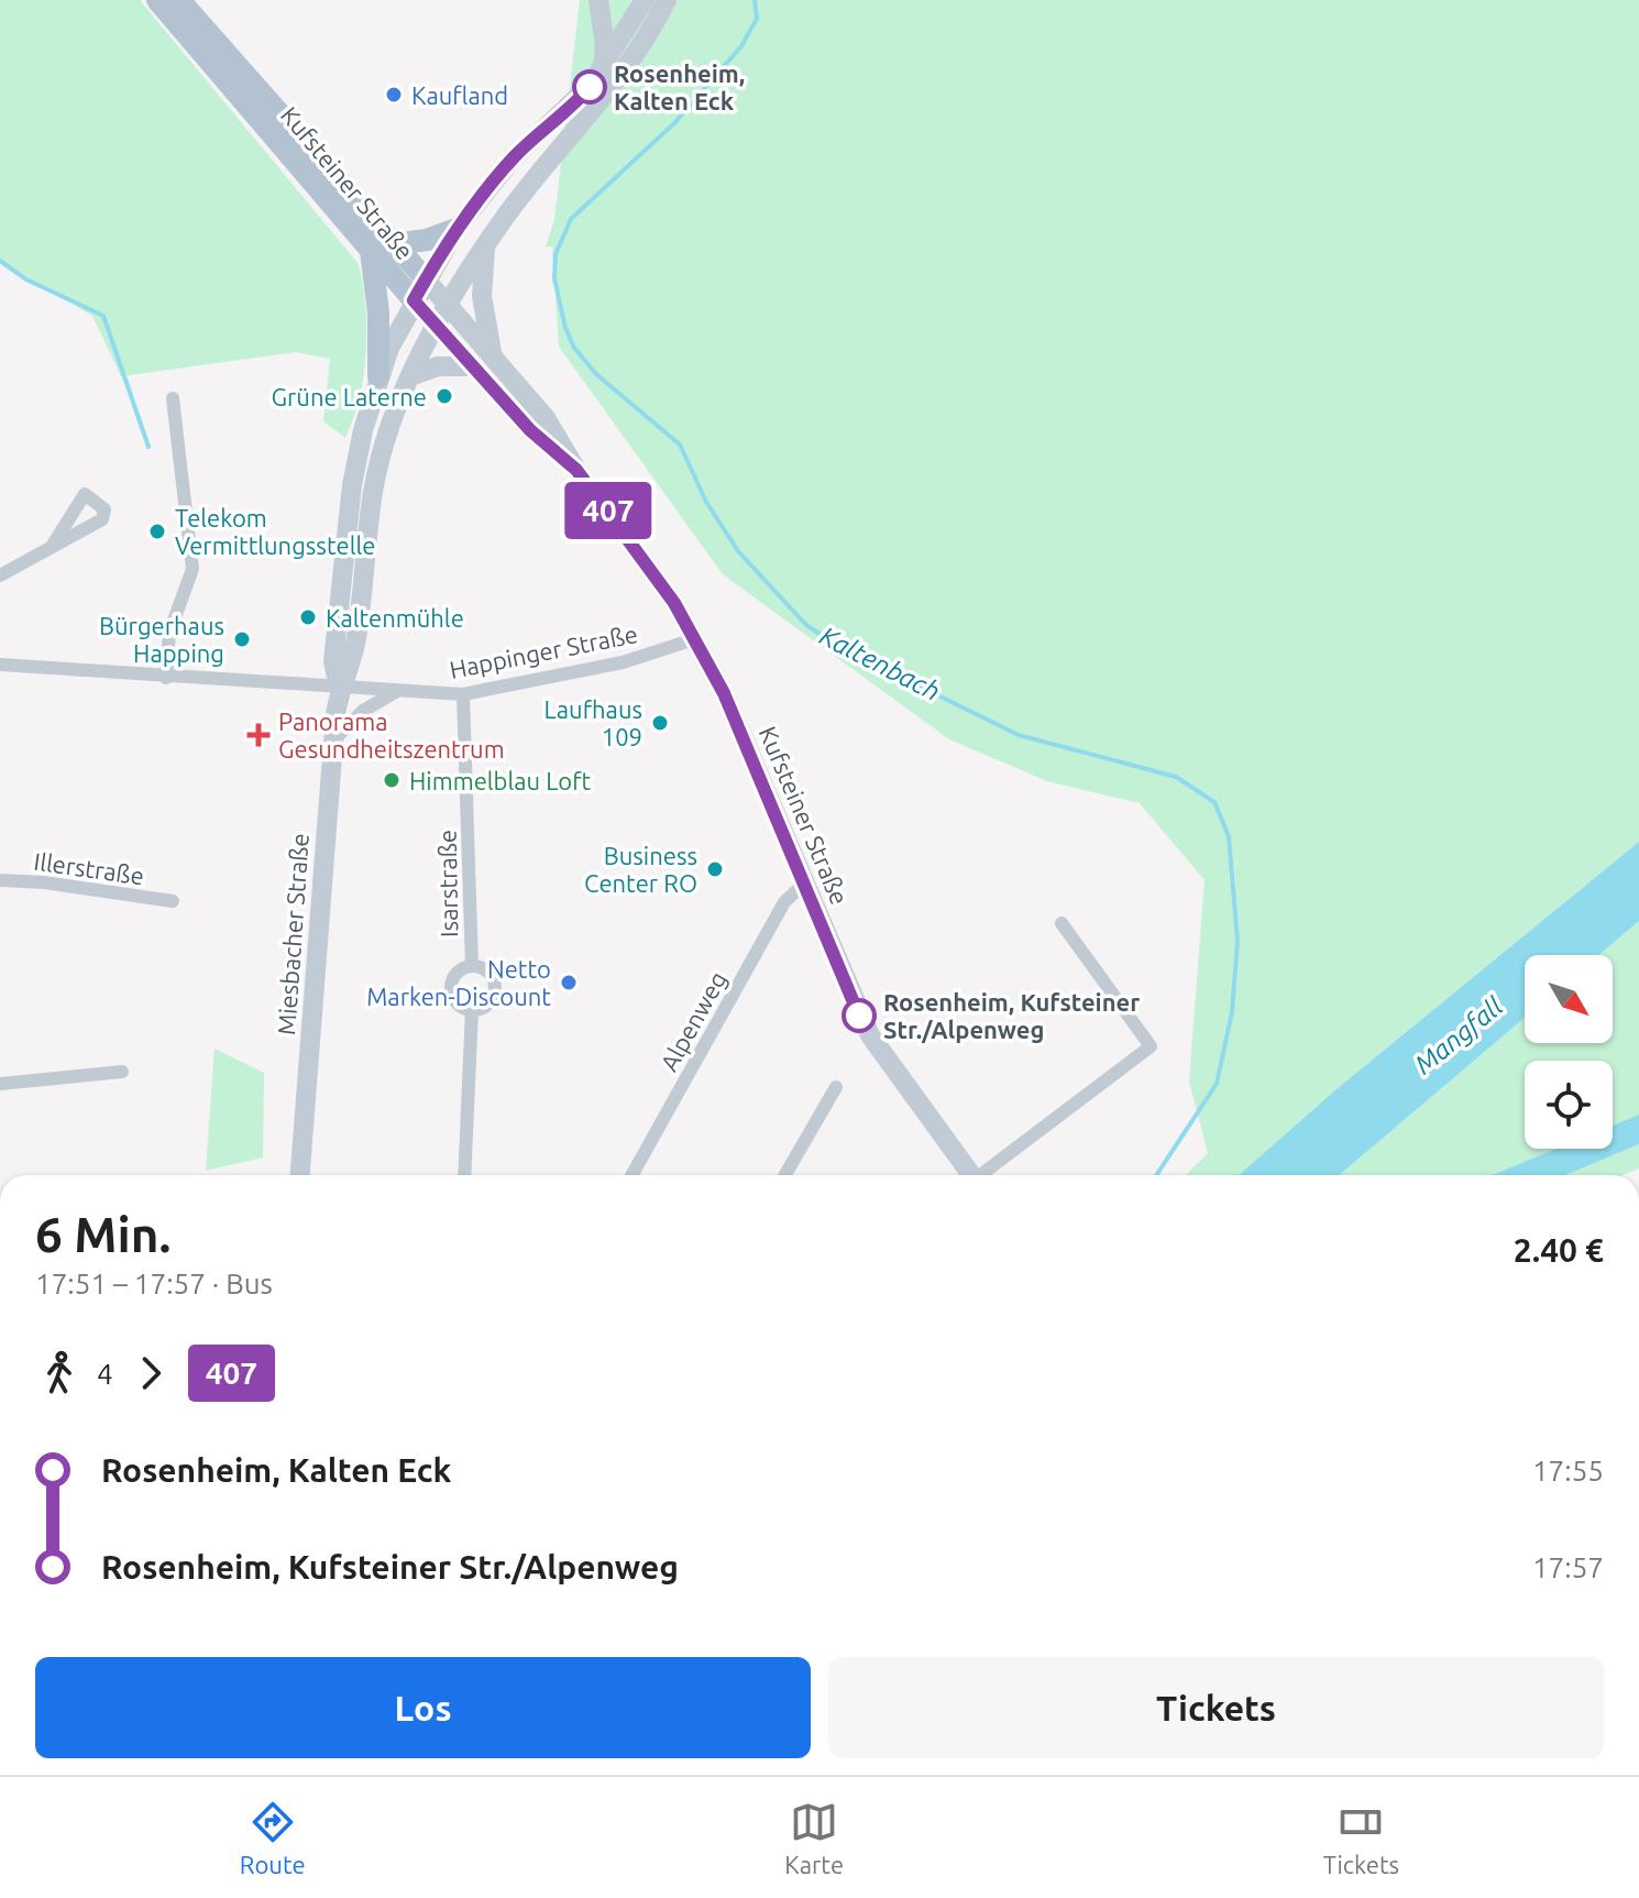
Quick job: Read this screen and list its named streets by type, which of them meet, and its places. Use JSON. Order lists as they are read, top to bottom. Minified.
{"streets":{"main road":["Kufsteiner Straße","Miesbacher Straße"],"street":["Happinger Straße","Illerstraße","Isarstraße","Alpenweg"]},"crossings":[["Kufsteiner Straße","Happinger Straße"],["Kufsteiner Straße","Miesbacher Straße"],["Kufsteiner Straße","Alpenweg"],["Happinger Straße","Isarstraße"],["Happinger Straße","Miesbacher Straße"]],"water":["Kaltenbach","Mangfall"],"places":{"other":["Rosenheim, Kalten Eck","Kaufland","Grüne Laterne","Telekom Vermittlungsstelle","Kaltenmühle","Bürgerhaus Happing","Laufhaus 109","Himmelblau Loft","Business Center RO","Netto Marken-Discount","Rosenheim, Kufsteiner Str./Alpenweg"],"health":["Panorama Gesundheitszentrum"]},"lines":["bus line 407"],"north":"bottom right","page":{"on_map":"407","heading":["6 Min.","17:51 – 17:57 · Bus","2.40 €"],"legs":["4","407"],"list":[{"name":"Rosenheim, Kalten Eck","value":"17:55"},{"name":"Rosenheim, Kufsteiner Str./Alpenweg","value":"17:57"}],"buttons":["Los","Tickets"],"tabs":["Route","Karte","Tickets"]}}
